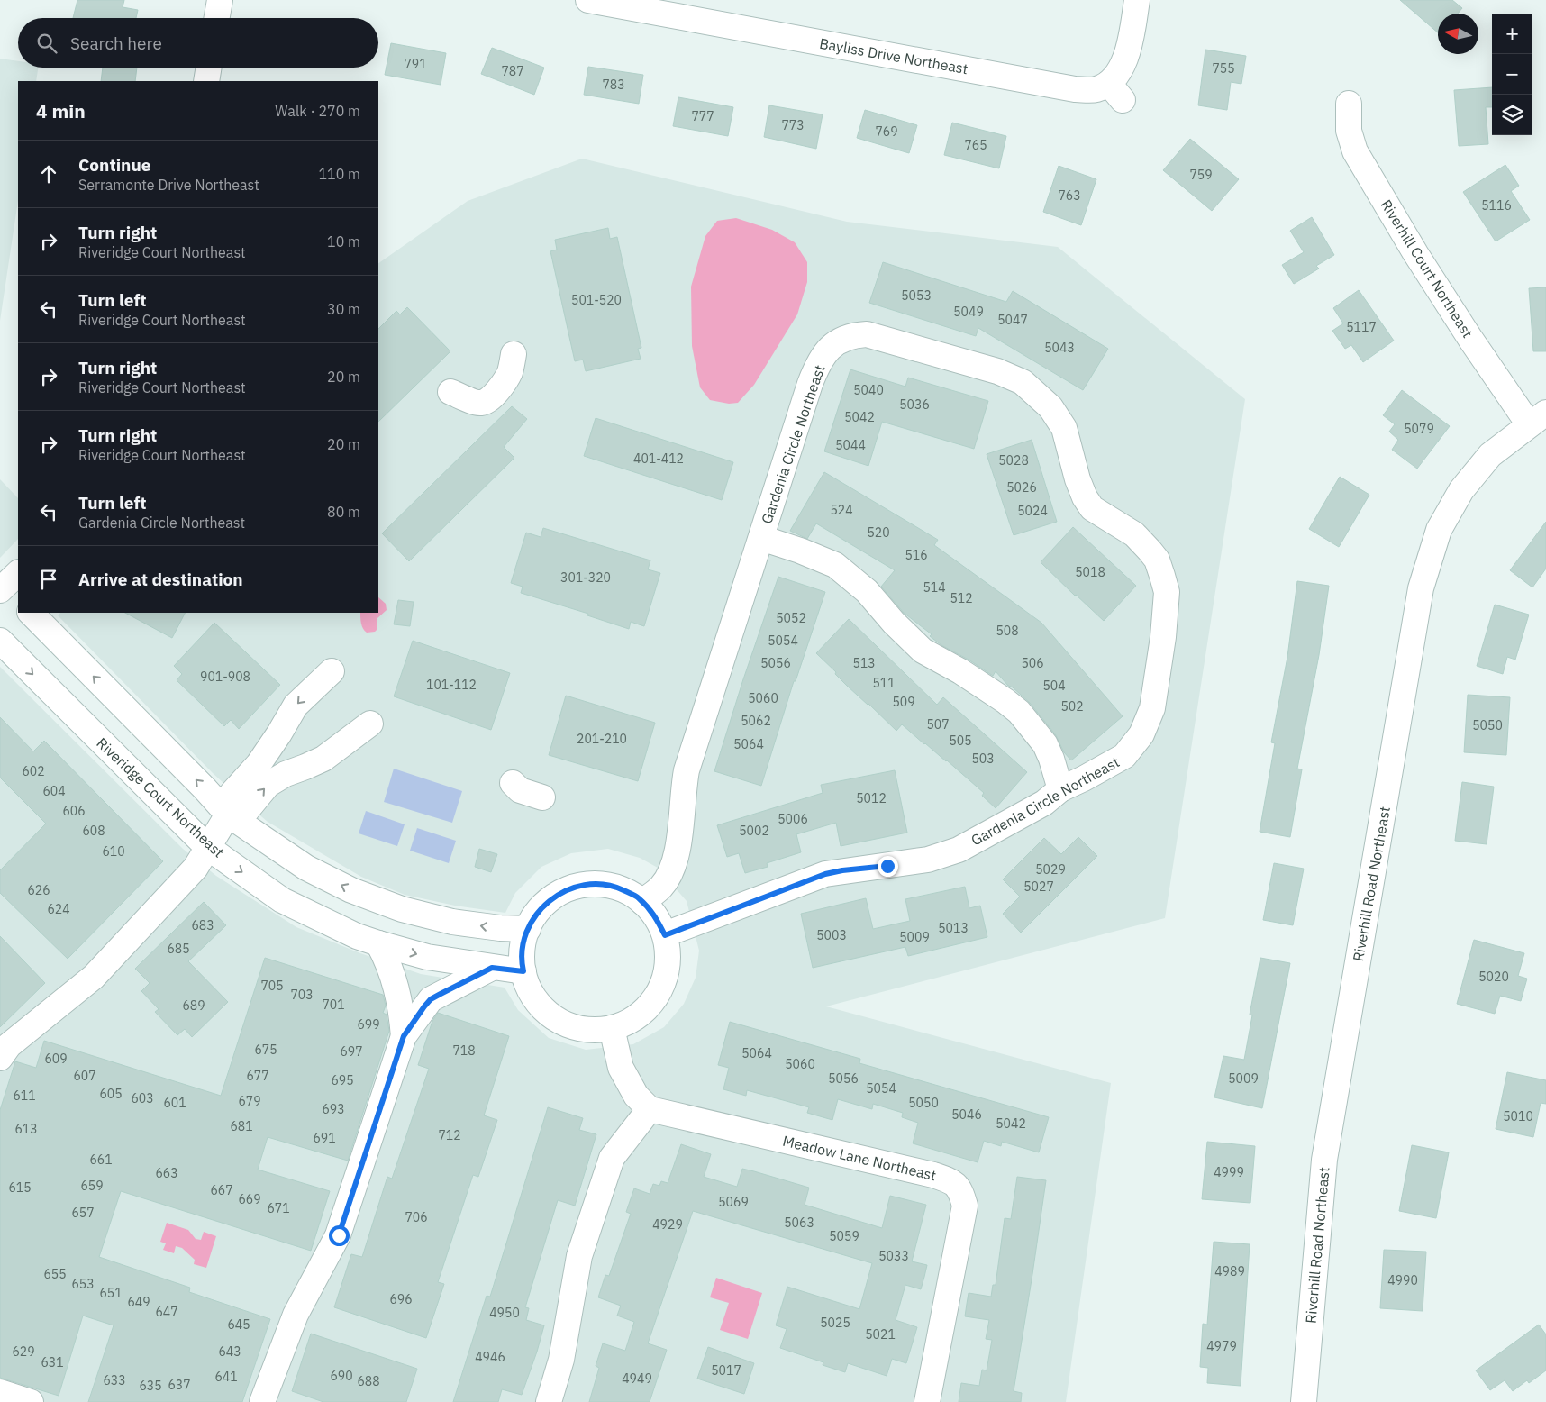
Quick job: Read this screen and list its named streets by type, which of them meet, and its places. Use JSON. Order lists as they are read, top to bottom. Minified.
{"streets":{"street":["Bayliss Drive Northeast","Riverhill Court Northeast","Gardenia Circle Northeast","Riveridge Court Northeast","Riverhill Road Northeast","Meadow Lane Northeast"]},"crossings":[["Riverhill Court Northeast","Riverhill Road Northeast"],["Gardenia Circle Northeast","Riveridge Court Northeast"]],"house_numbers":["791","755","787","783","777","773","769","765","759","763","5116","5053","501-520","5049","5047","5117","5043","5040","5036","5042","5079","5044","401-412","5028","5026","524","5024","520","516","5018","301-320","514","512","5052","508","5054","5056","513","506","901-908","511","101-112","504","5060","509","502","5062","507","5050","201-210","505","5064","503","602","604","5012","606","5006","608","5002","610","5029","5027","626","624","683","5013","5003","5009","685","5020","705","703","701","689","699","675","718","697","5064","609","5060","607","677","5056","5009","695","5054","605","611","603","679","601","5050","693","5046","5010","5042","681","613","712","691","661","4999","663","659","615","667","669","5069","671","657","706","5063","4929","5059","5033","4989","655","4990","653","651","696","649","647","4950","5025","645","5021","4979","629","643","4946","631","5017","690","641","4949","633","688","637","635"],"north":"left","page":{"map_buttons":["+","−"],"search":"Search here","heading":["4 min","Walk · 270 m"],"list":[["Continue","Serramonte Drive Northeast","110 m"],["Turn right","Riveridge Court Northeast","10 m"],["Turn left","Riveridge Court Northeast","30 m"],["Turn right","Riveridge Court Northeast","20 m"],["Turn right","Riveridge Court Northeast","20 m"],["Turn left","Gardenia Circle Northeast","80 m"],"Arrive at destination"]}}
